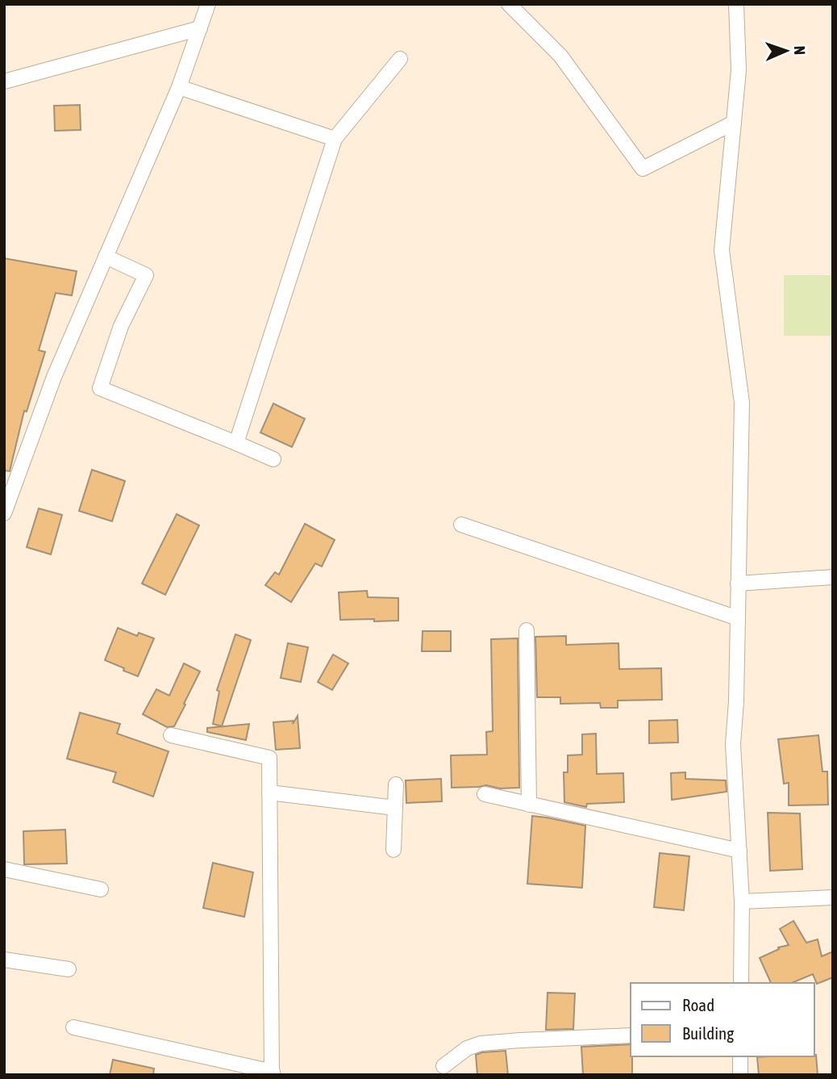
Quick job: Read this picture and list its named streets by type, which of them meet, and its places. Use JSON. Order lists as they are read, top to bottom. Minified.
{"legend":["Road","Building"],"north":"right"}
